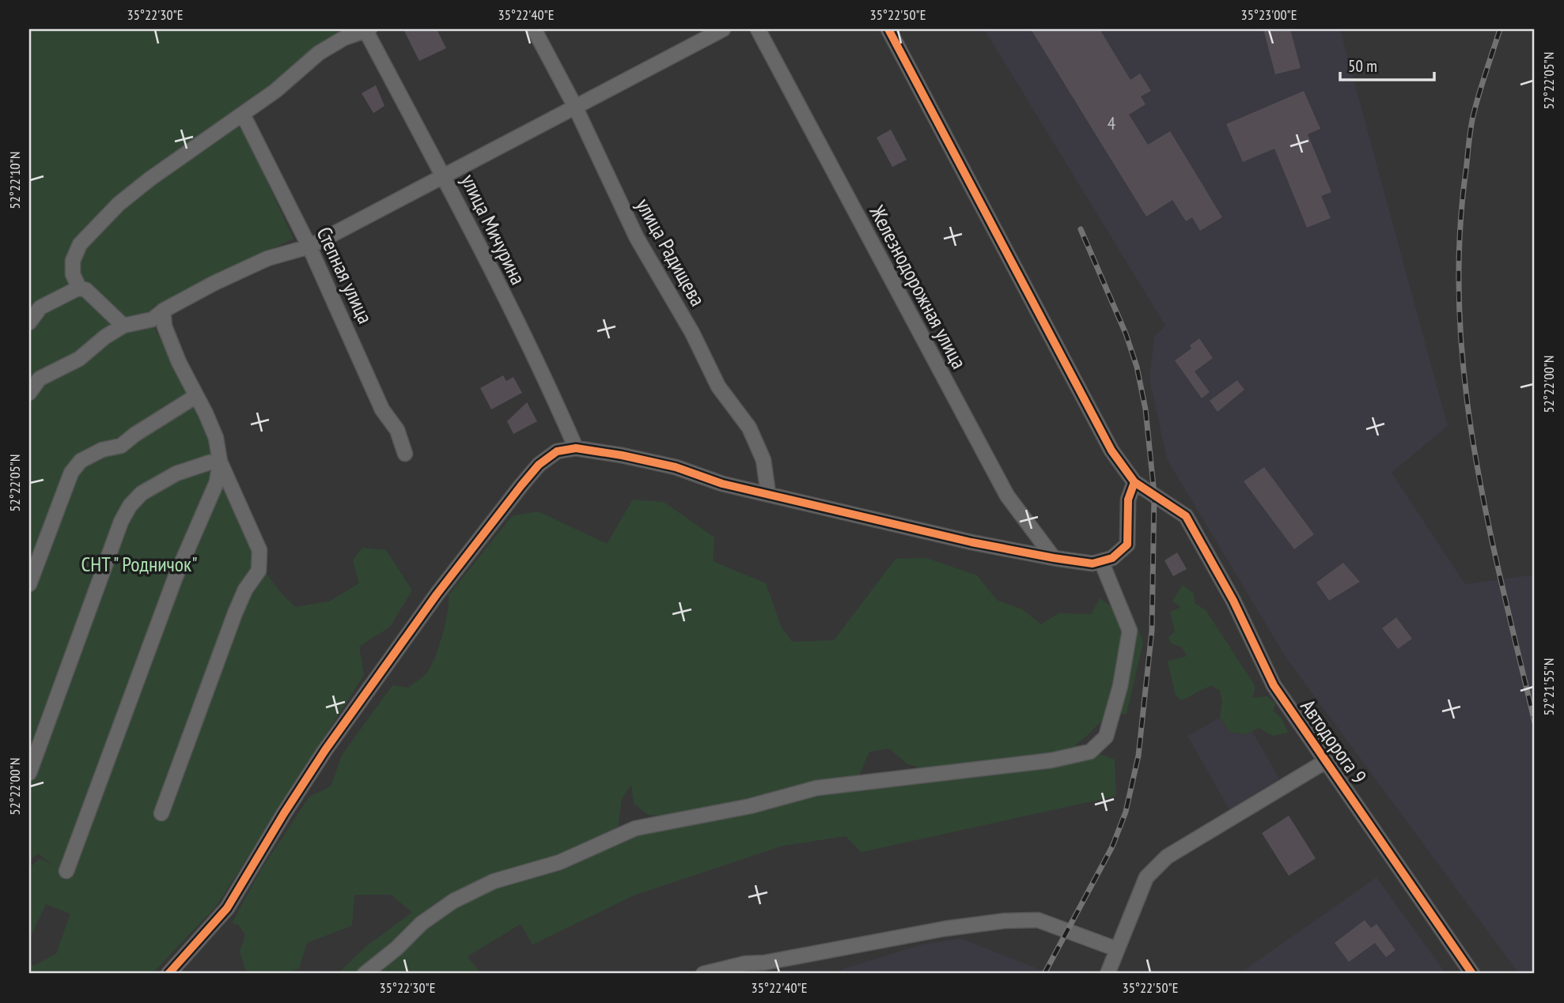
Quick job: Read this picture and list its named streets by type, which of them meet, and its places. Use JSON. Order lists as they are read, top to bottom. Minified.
{"streets":{"street":["улица Мичурина","улица Радищева","Степная улица","Железнодорожная улица","Автодорога 9"]},"parks":["СНТ \" Родничок\""],"house_numbers":["4"],"scale_bar":"50 m","coordinates":["35°22'30\"E","35°22'40\"E","35°22'50\"E","35°23'00\"E","52°22'05\"N","52°22'10\"N","52°22'00\"N","52°21'55\"N"]}
